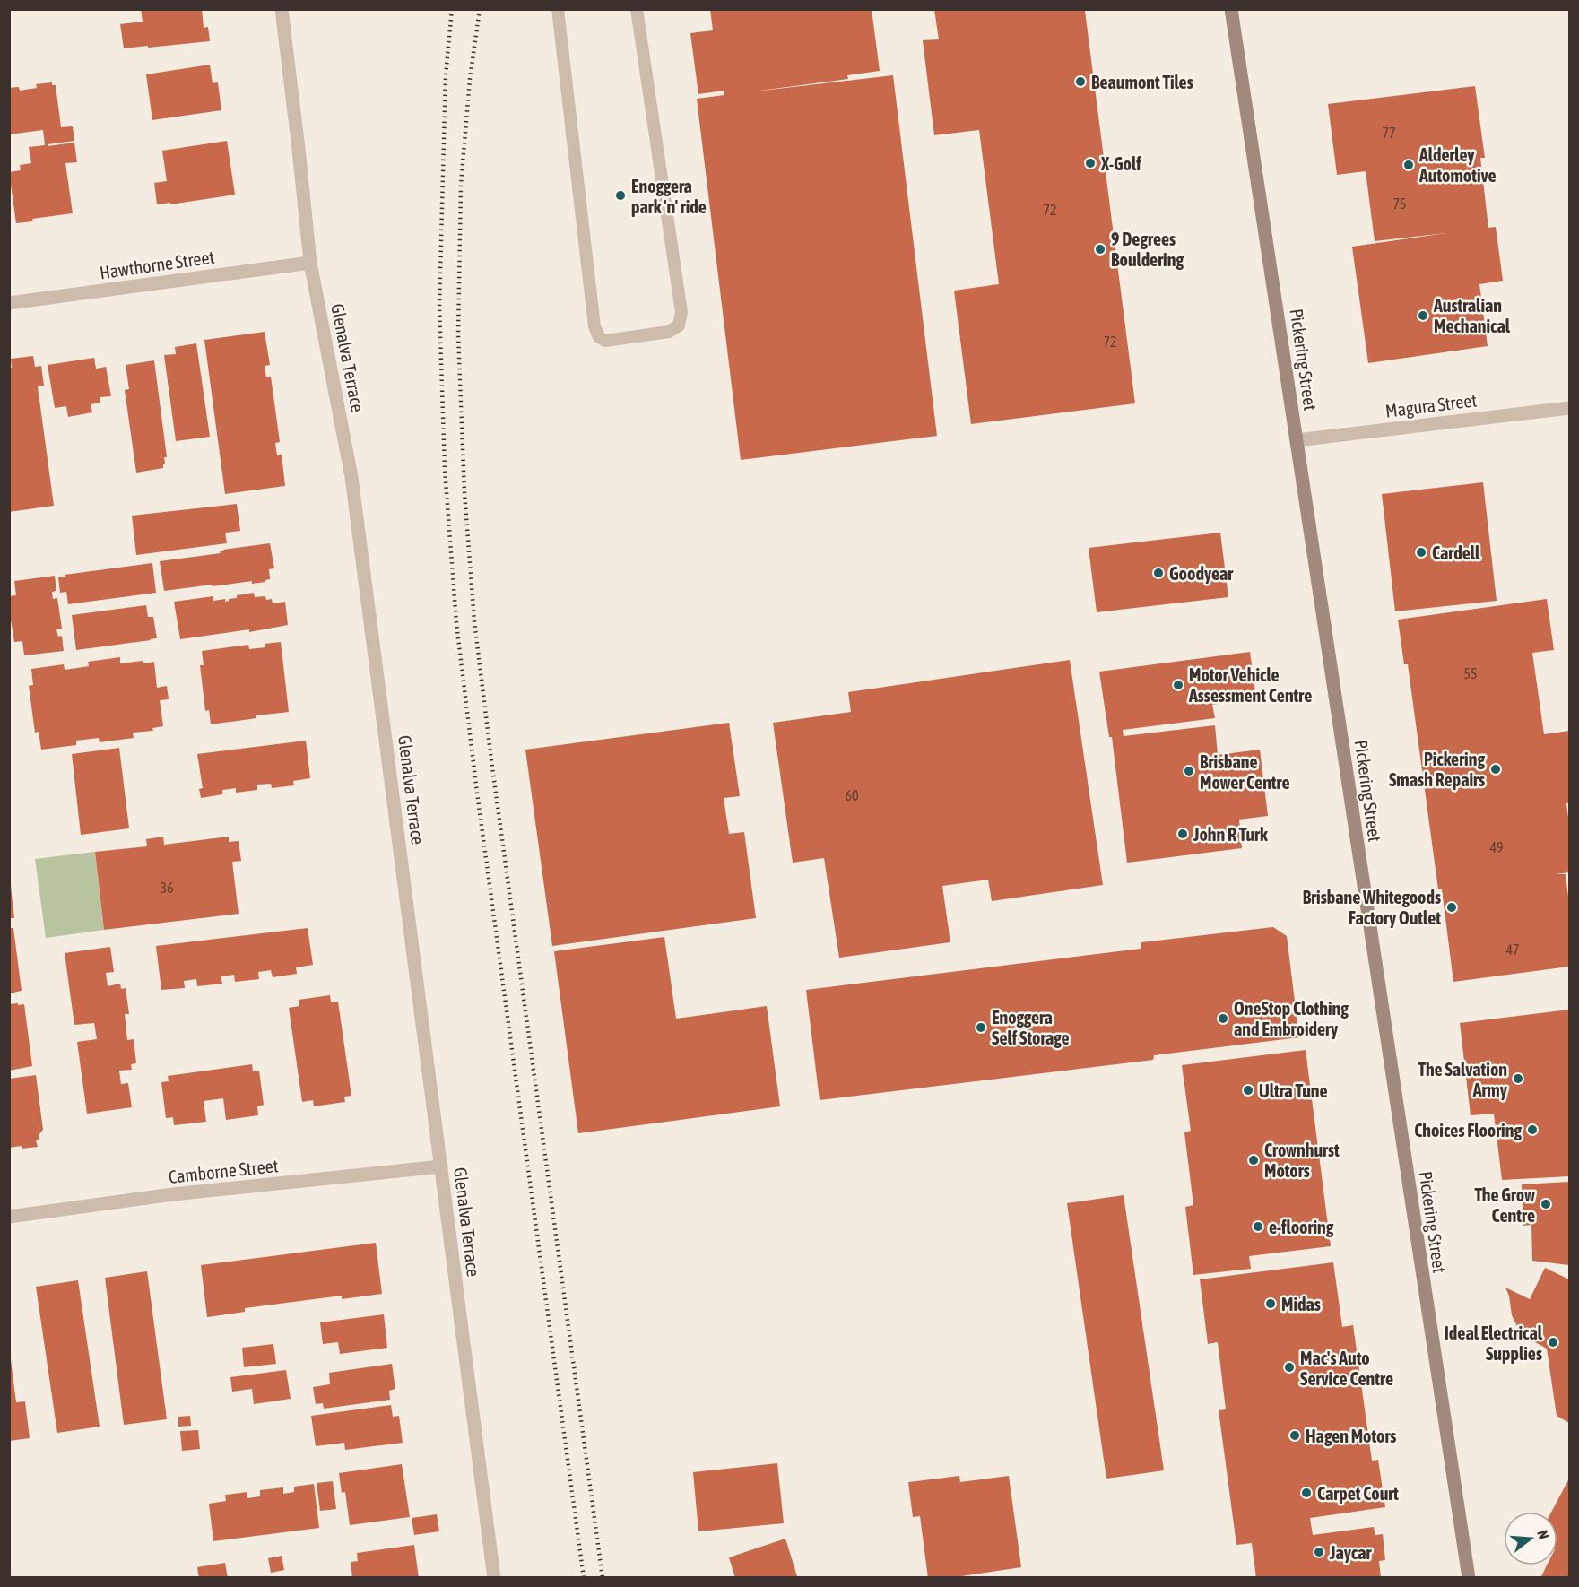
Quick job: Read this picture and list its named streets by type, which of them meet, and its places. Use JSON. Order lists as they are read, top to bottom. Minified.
{"streets":{"main road":["Pickering Street"],"street":["Hawthorne Street","Glenalva Terrace","Magura Street","Camborne Street"]},"crossings":[["Hawthorne Street","Glenalva Terrace"],["Glenalva Terrace","Camborne Street"],["Pickering Street","Magura Street"]],"places":["Beaumont Tiles","X-Golf","Alderley Automotive","Enoggera park 'n' ride","9 Degrees Bouldering","Australian Mechanical","Cardell","Goodyear","Motor Vehicle Assessment Centre","Pickering Smash Repairs","Brisbane Mower Centre","John R Turk","Brisbane Whitegoods Factory Outlet","OneStop Clothing and Embroidery","Enoggera Self Storage","The Salvation Army","Ultra Tune","Choices Flooring","Crownhurst Motors","The Grow Centre","e-flooring","Midas","Ideal Electrical Supplies","Mac's Auto Service Centre","Hagen Motors","Carpet Court","Jaycar"],"house_numbers":["77","75","72","72","55","60","49","36","47"],"north":"right"}
